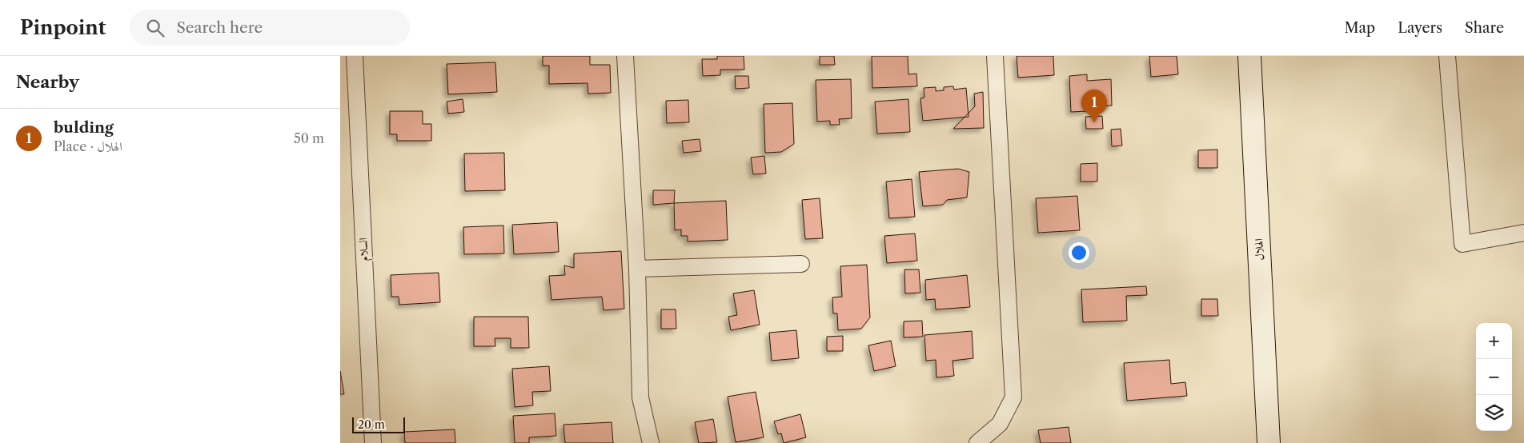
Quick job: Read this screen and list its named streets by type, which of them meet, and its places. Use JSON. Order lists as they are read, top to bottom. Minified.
{"streets":{"street":["السلام","الهلال"]},"scale_bar":"20 m","page":{"header":"Pinpoint","search":"Search here","nav":["Map","Layers","Share"],"heading":"Nearby","pins":"1","list":[{"mark":"1","name":"bulding","note":"Place · الهلال","value":"50 m"}],"map_buttons":["+","−"],"scale":"20 m"}}
